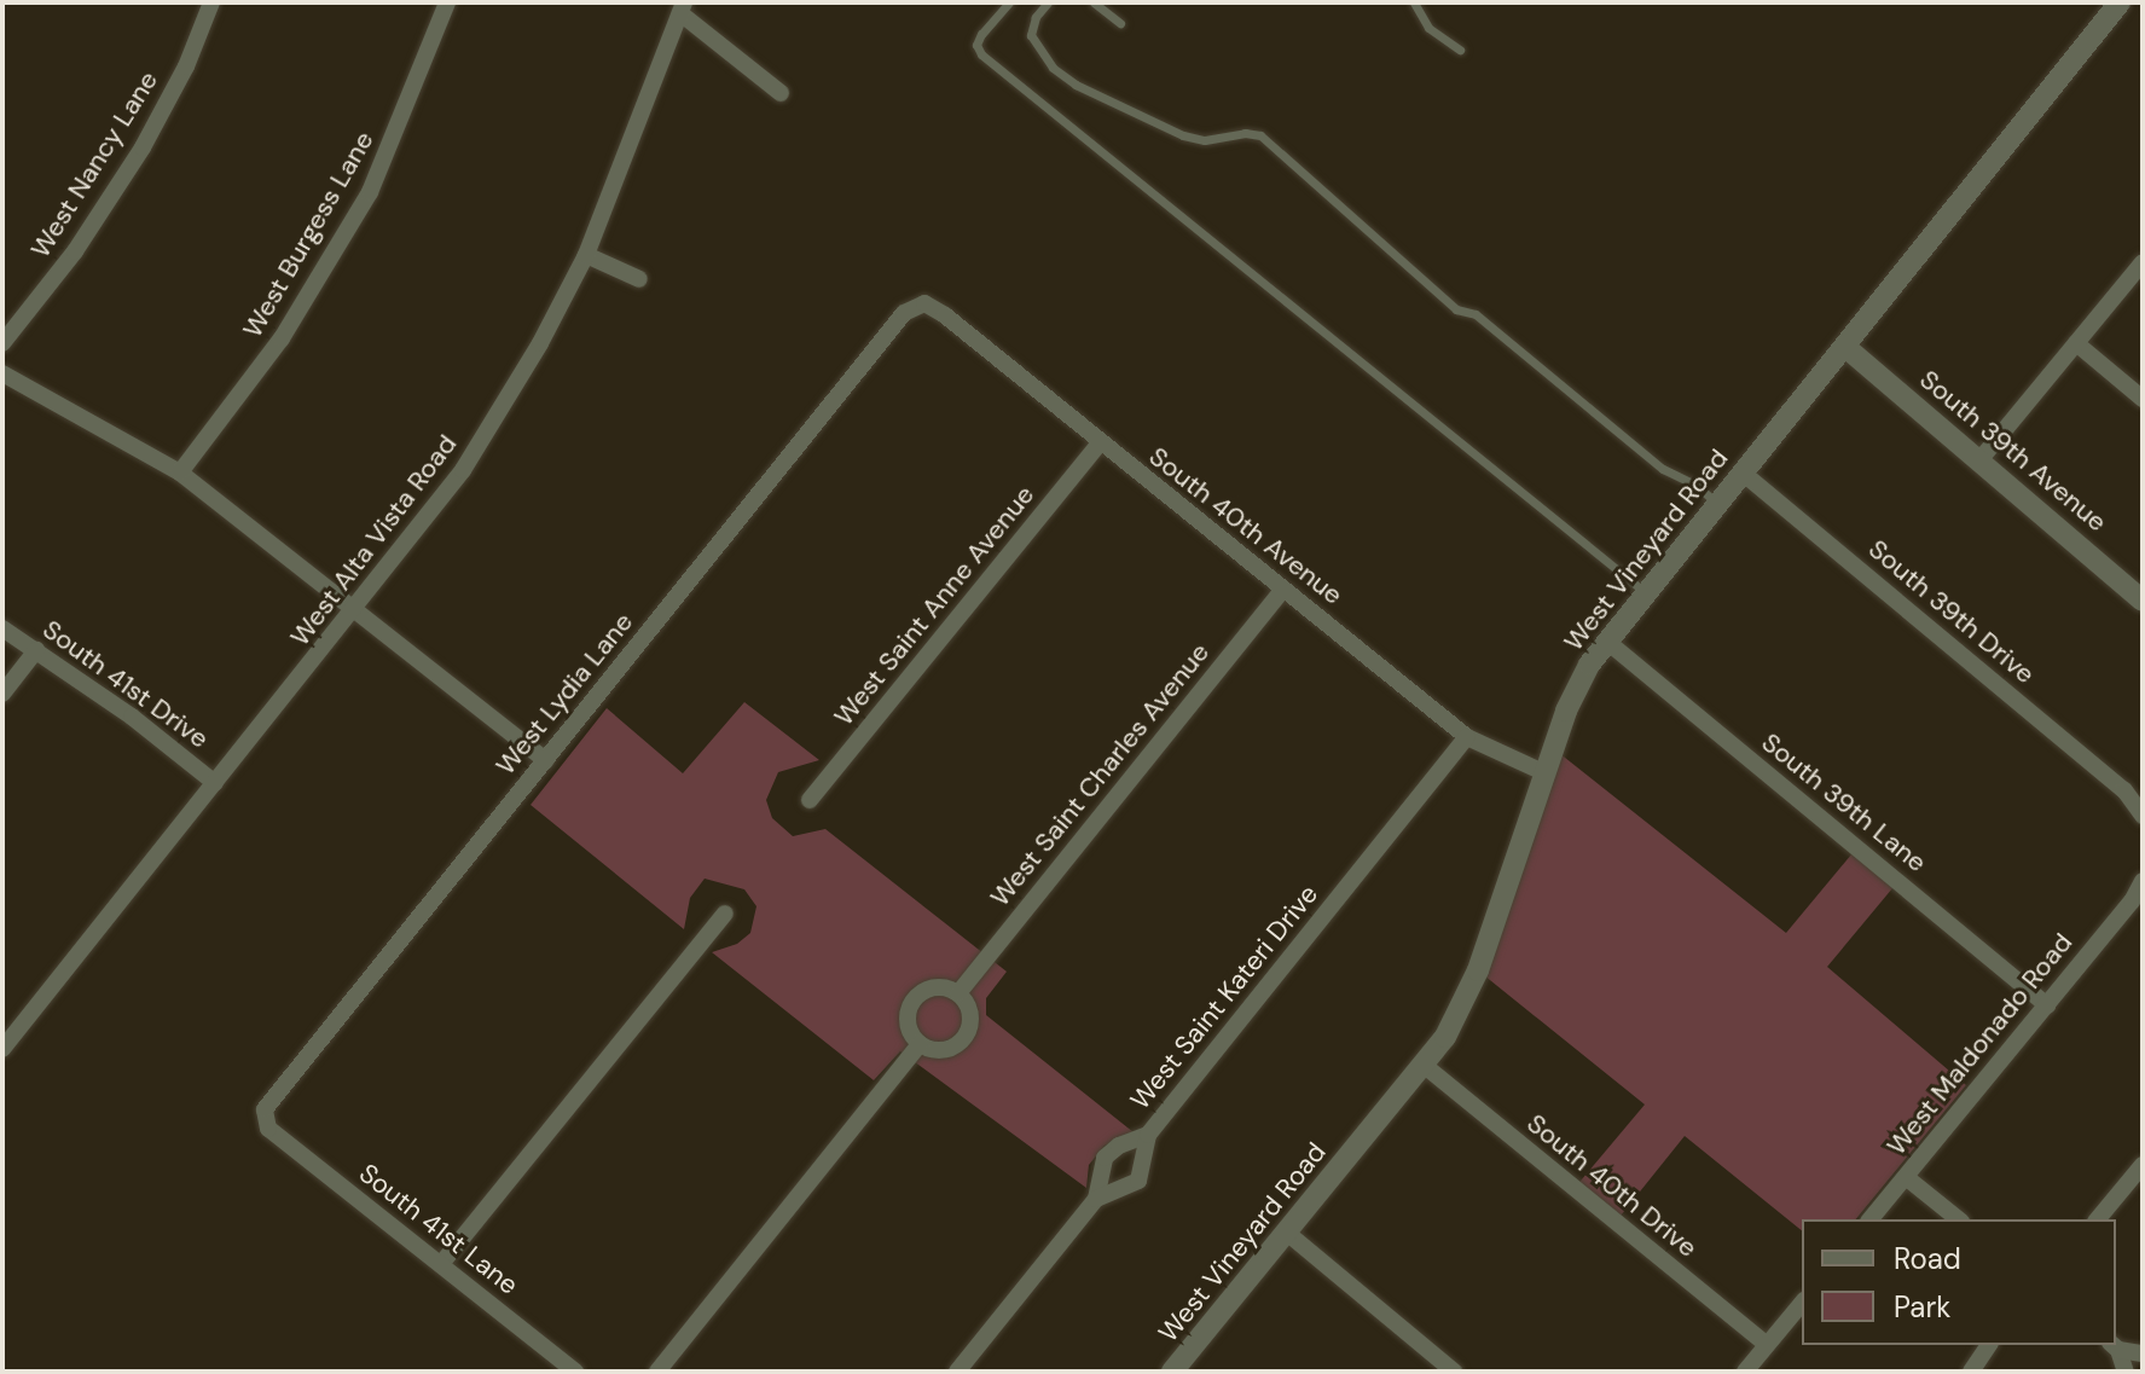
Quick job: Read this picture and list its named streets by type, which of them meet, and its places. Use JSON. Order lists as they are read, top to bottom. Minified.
{"streets":{"street":["West Nancy Lane","West Burgess Lane","South 39th Avenue","South 40th Avenue","West Alta Vista Road","West Vineyard Road","West Saint Anne Avenue","South 39th Drive","South 41st Drive","West Lydia Lane","West Saint Charles Avenue","South 39th Lane","West Saint Kateri Drive","West Maldonado Road","South 40th Drive","South 41st Lane"]},"crossings":[["South 39th Avenue","West Vineyard Road"],["South 40th Avenue","West Vineyard Road"],["South 40th Avenue","West Saint Anne Avenue"],["South 40th Avenue","West Lydia Lane"],["South 40th Avenue","West Saint Charles Avenue"],["South 40th Avenue","West Saint Kateri Drive"],["West Alta Vista Road","South 41st Drive"],["West Vineyard Road","South 39th Drive"],["West Vineyard Road","South 39th Lane"],["West Vineyard Road","South 40th Drive"],["West Lydia Lane","South 41st Lane"],["South 39th Lane","West Maldonado Road"]],"legend":["Road","Park"]}
